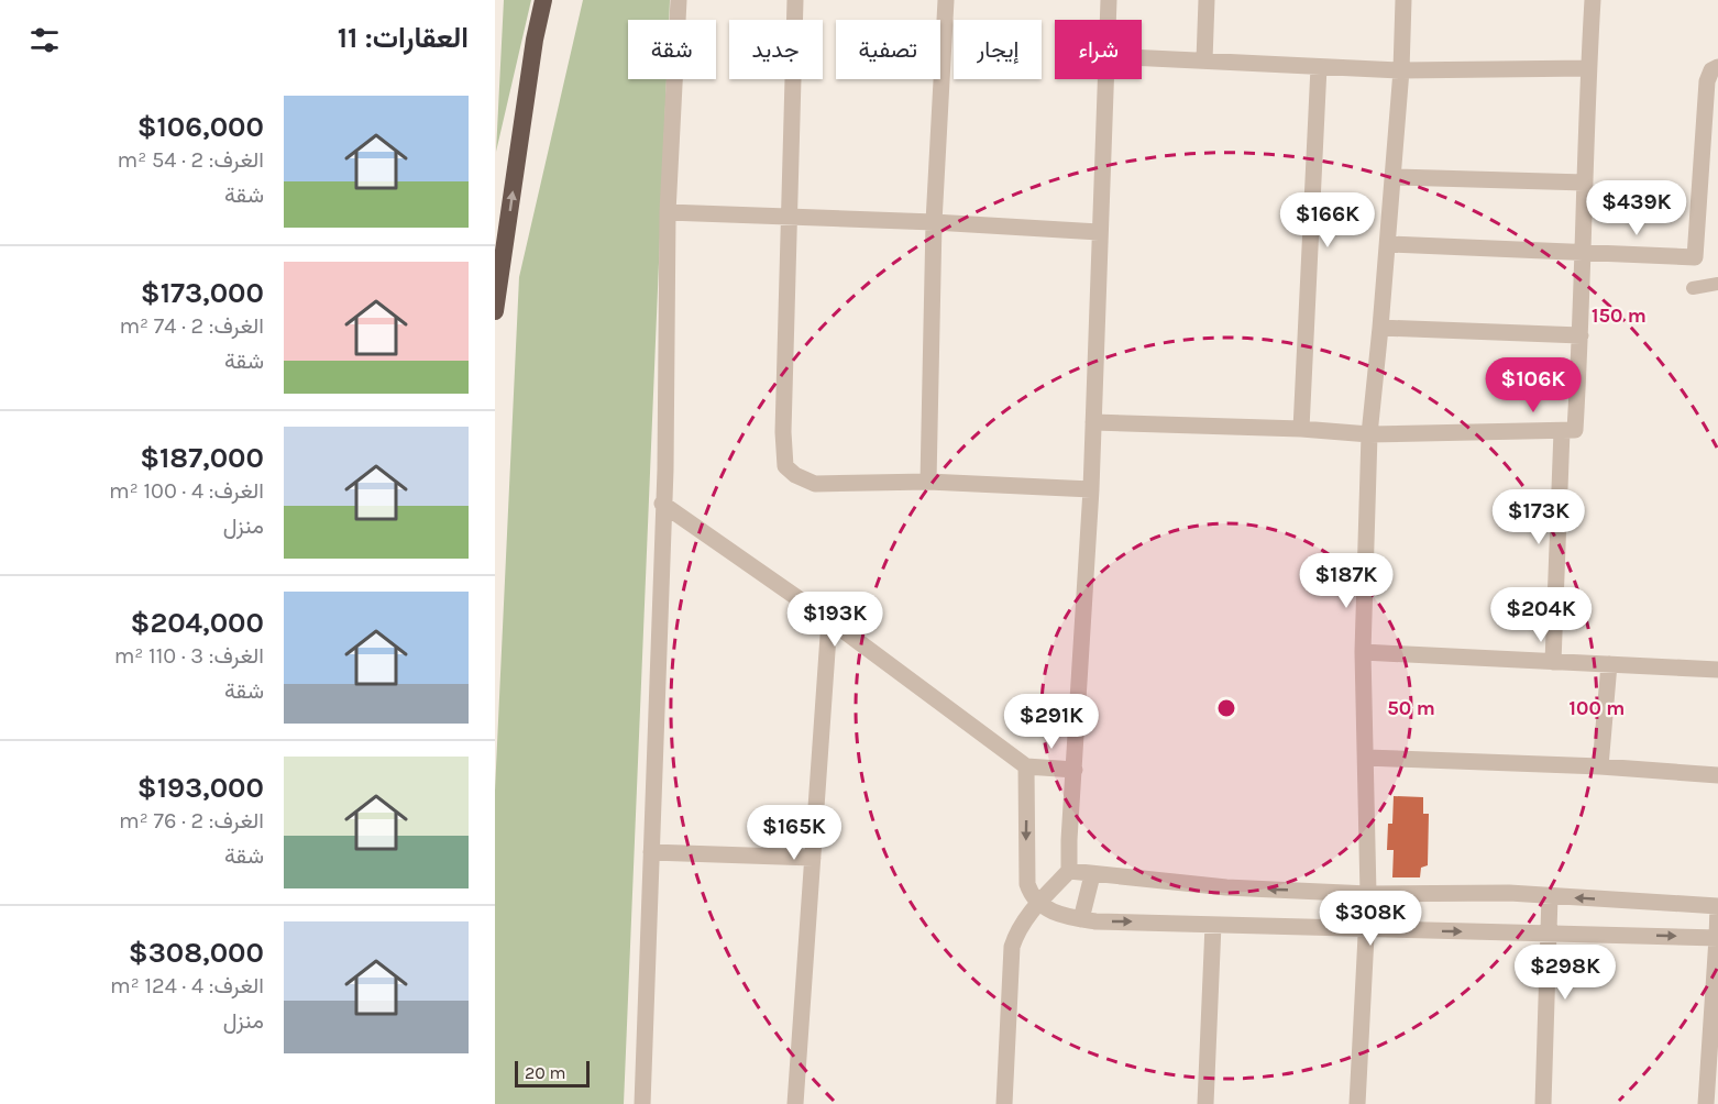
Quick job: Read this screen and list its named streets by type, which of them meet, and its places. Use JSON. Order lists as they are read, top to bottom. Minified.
{"scale_bar":"20 m","page":{"heading":"العقارات: 11","chip":["شراء","إيجار","تصفية","جديد","شقة"],"list":[{"name":"$106,000","note":"الغرف: 2 · 54 m² · شقة"},{"name":"$173,000","note":"الغرف: 2 · 74 m² · شقة"},{"name":"$187,000","note":"الغرف: 4 · 100 m² · منزل"},{"name":"$204,000","note":"الغرف: 3 · 110 m² · شقة"},{"name":"$193,000","note":"الغرف: 2 · 76 m² · شقة"},{"name":"$308,000","note":"الغرف: 4 · 124 m² · منزل"}],"price":["$439K","$166K","$106K","$173K","$187K","$204K","$193K","$291K","$165K","$308K","$298K"],"scale":"20 m"},"rings":["150 m","50 m","100 m"]}
